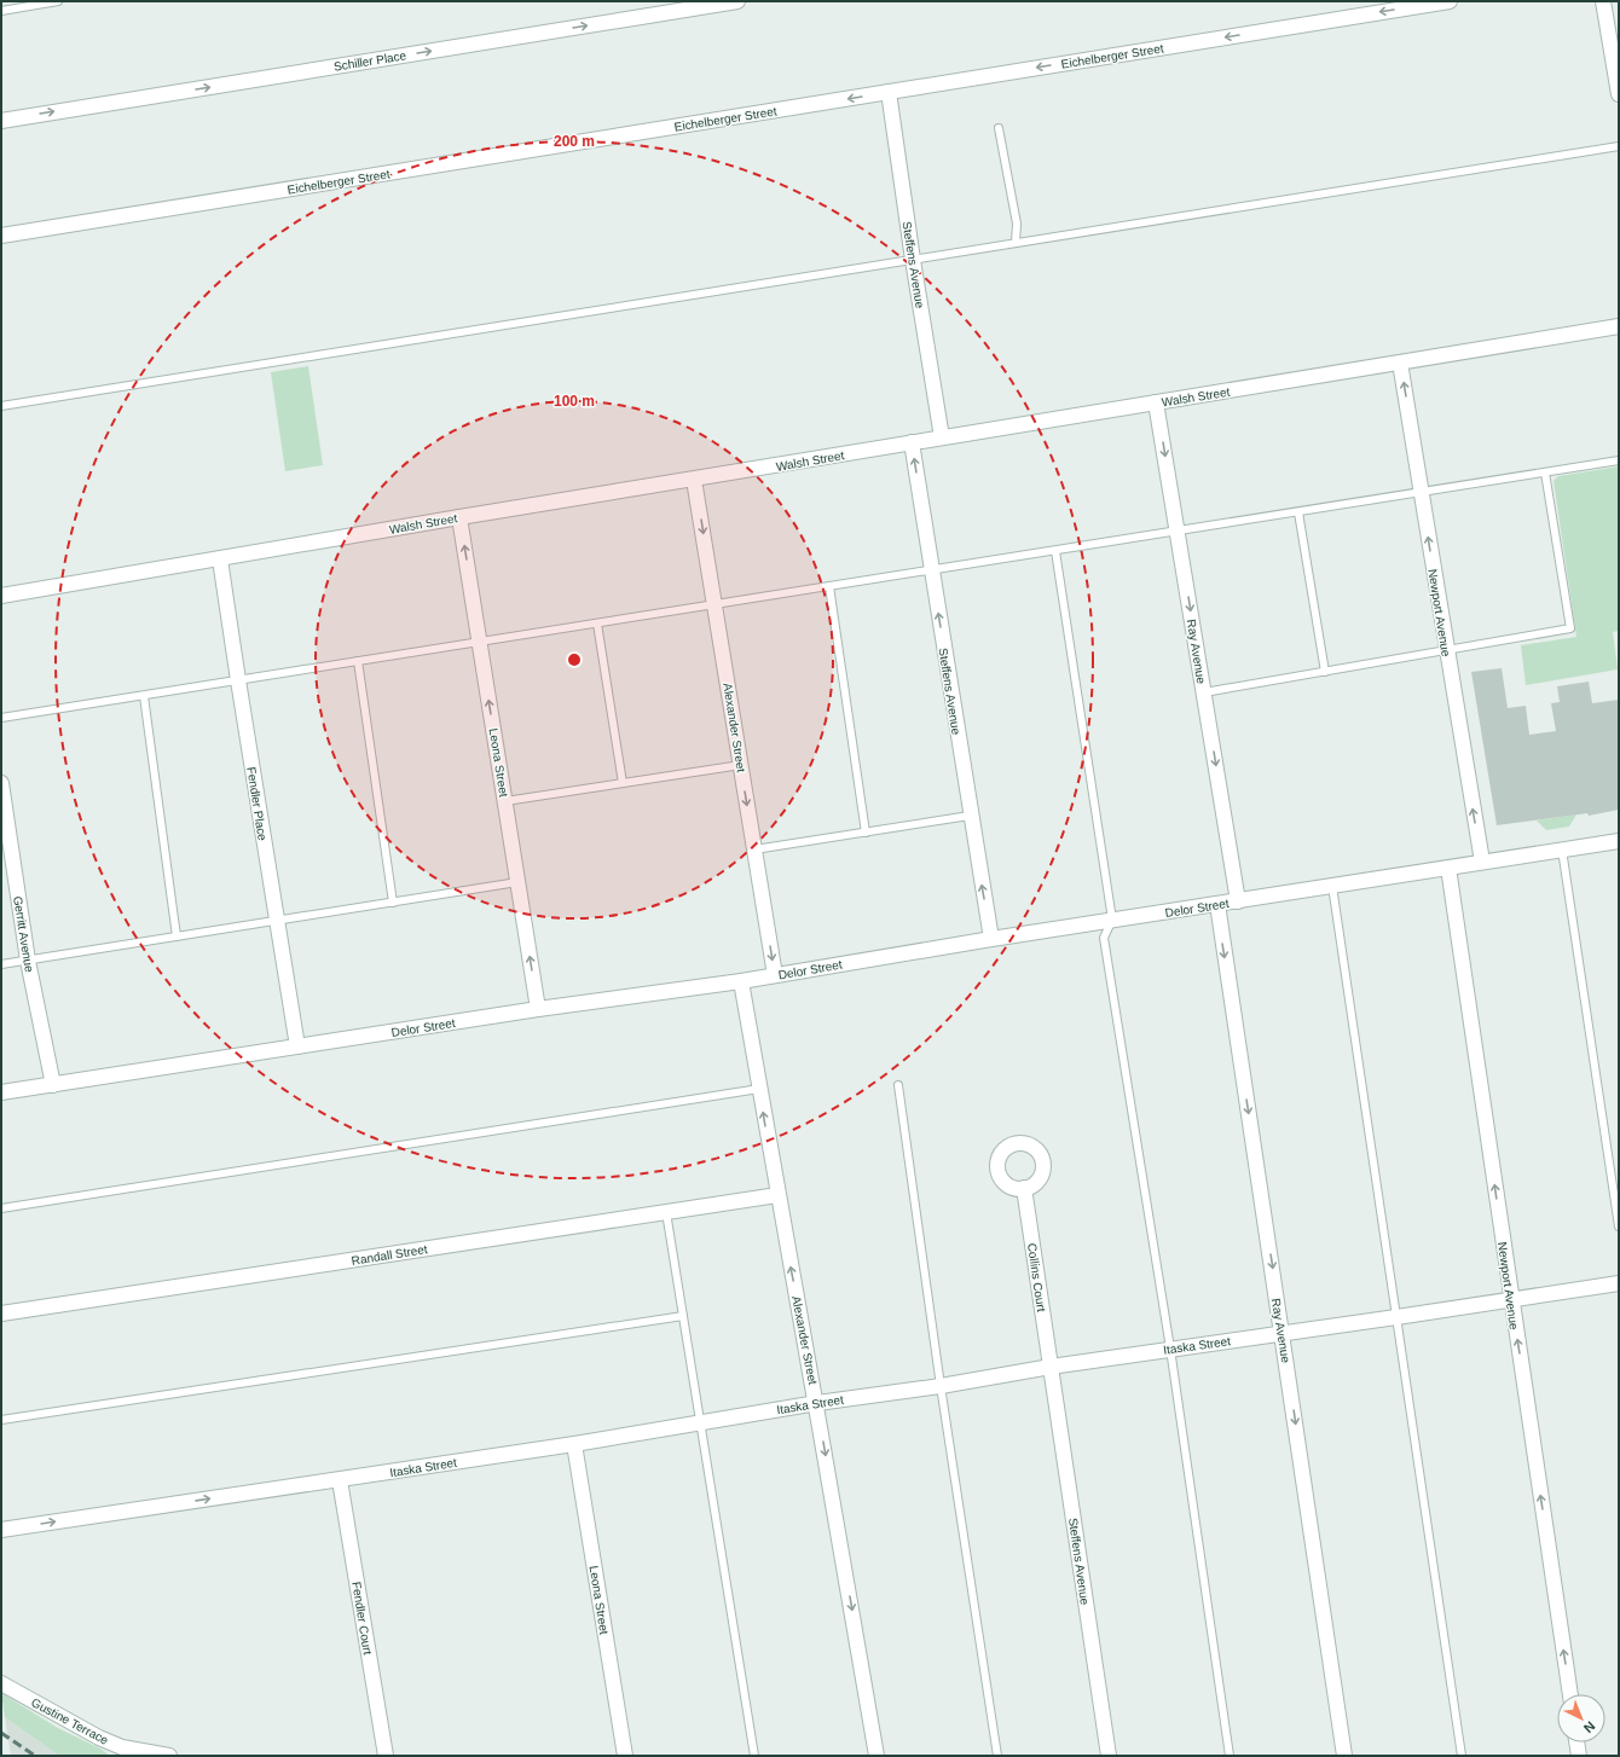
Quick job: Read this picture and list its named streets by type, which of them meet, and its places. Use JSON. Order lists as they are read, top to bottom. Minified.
{"streets":{"street":["Eichelberger Street","Schiller Place","Steffens Avenue","Walsh Street","Newport Avenue","Ray Avenue","Alexander Street","Leona Street","Fendler Place","Delor Street","Gerritt Avenue","Randall Street","Collins Court","Itaska Street","Fendler Court","Gustine Terrace"]},"crossings":[["Eichelberger Street","Steffens Avenue"],["Steffens Avenue","Walsh Street"],["Steffens Avenue","Delor Street"],["Steffens Avenue","Collins Court"],["Steffens Avenue","Itaska Street"],["Walsh Street","Newport Avenue"],["Walsh Street","Ray Avenue"],["Walsh Street","Alexander Street"],["Walsh Street","Leona Street"],["Walsh Street","Fendler Place"],["Newport Avenue","Delor Street"],["Newport Avenue","Itaska Street"],["Ray Avenue","Delor Street"],["Ray Avenue","Itaska Street"],["Alexander Street","Delor Street"],["Alexander Street","Randall Street"],["Alexander Street","Itaska Street"],["Leona Street","Delor Street"],["Leona Street","Itaska Street"],["Fendler Place","Delor Street"],["Delor Street","Gerritt Avenue"],["Collins Court","Itaska Street"],["Itaska Street","Fendler Court"]],"one_way":["Eichelberger Street","Schiller Place","Steffens Avenue","Newport Avenue","Ray Avenue","Leona Street"],"north":"bottom right","rings":["200 m","100 m"]}
